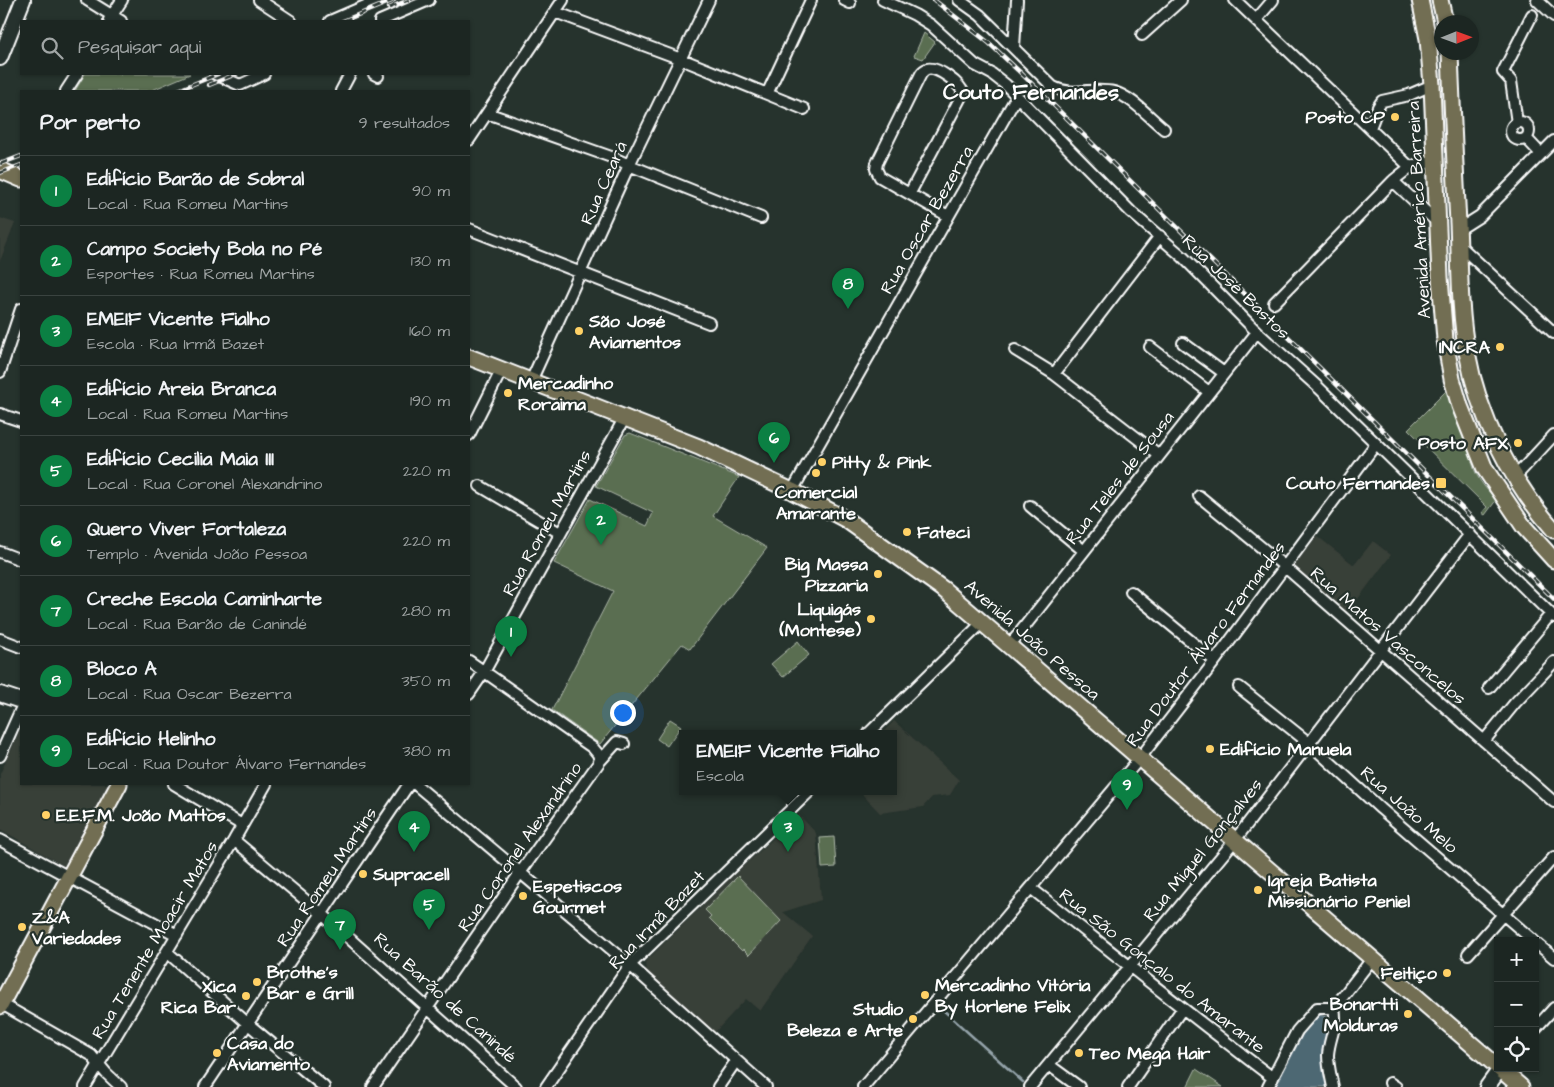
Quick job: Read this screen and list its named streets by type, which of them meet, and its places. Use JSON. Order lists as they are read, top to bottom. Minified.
{"streets":{"main road":["Avenida Américo Barreira","Avenida João Pessoa"],"street":["Rua Ceará","Rua Oscar Bezerra","Rua José Bastos","Rua Teles de Sousa","Rua Romeu Martins","Rua Matos Vasconcelos","Rua Doutor Álvaro Fernandes","Rua João Melo","Rua Coronel Alexandrino","Rua Miguel Gonçalves","Rua Irmã Bazet","Rua Tenente Moacir Matos","Rua São Gonçalo do Amarante","Rua Barão de Canindé"]},"crossings":[["Rua Ceará","Avenida João Pessoa"],["Rua Oscar Bezerra","Rua José Bastos"],["Rua Oscar Bezerra","Avenida João Pessoa"],["Rua José Bastos","Rua Teles de Sousa"],["Rua José Bastos","Rua Doutor Álvaro Fernandes"],["Rua José Bastos","Rua Miguel Gonçalves"],["Rua Teles de Sousa","Avenida João Pessoa"],["Rua Romeu Martins","Avenida João Pessoa"],["Rua Romeu Martins","Rua Coronel Alexandrino"],["Rua Romeu Martins","Rua Barão de Canindé"],["Rua Matos Vasconcelos","Rua Doutor Álvaro Fernandes"],["Rua Matos Vasconcelos","Rua Miguel Gonçalves"],["Avenida João Pessoa","Rua Doutor Álvaro Fernandes"],["Avenida João Pessoa","Rua Miguel Gonçalves"],["Rua Doutor Álvaro Fernandes","Rua São Gonçalo do Amarante"],["Rua João Melo","Rua Miguel Gonçalves"],["Rua Coronel Alexandrino","Rua Barão de Canindé"],["Rua Miguel Gonçalves","Rua São Gonçalo do Amarante"],["Rua Tenente Moacir Matos","Rua Barão de Canindé"]],"districts":["Couto Fernandes"],"places":{"other":["Posto CP","São José Aviamentos","INCRA","Mercadinho Roraima","Posto AFX","Pitty & Pink","Comercial Amarante","Fateci","Big Massa Pizzaria","Liquigás (Montese)","Edifício Manuela","E.E.F.M. João Mattos","Supracell","Igreja Batista Missionário Peniel","Espetiscos Gourmet","Z&A Variedades","Feitiço","Brothe's Bar e Grill","Mercadinho Vitória By Horlene Felix","Xica Rica Bar","Bonartti Molduras","Studio Beleza e Arte","Casa do Aviamento","Teo Mega Hair"],"transit":["Couto Fernandes"]},"north":"right","page":{"search":"Pesquisar aqui","heading":["Por perto","9 resultados"],"list":[{"mark":"1","name":"Edifício Barão de Sobral","note":"Local · Rua Romeu Martins","value":"90 m"},{"mark":"2","name":"Campo Society Bola no Pé","note":"Esportes · Rua Romeu Martins","value":"130 m"},{"mark":"3","name":"EMEIF Vicente Fialho","note":"Escola · Rua Irmã Bazet","value":"160 m"},{"mark":"4","name":"Edifício Areia Branca","note":"Local · Rua Romeu Martins","value":"190 m"},{"mark":"5","name":"Edifício Cecilia Maia III","note":"Local · Rua Coronel Alexandrino","value":"220 m"},{"mark":"6","name":"Quero Viver Fortaleza","note":"Templo · Avenida João Pessoa","value":"220 m"},{"mark":"7","name":"Creche Escola Caminharte","note":"Local · Rua Barão de Canindé","value":"280 m"},{"mark":"8","name":"Bloco A","note":"Local · Rua Oscar Bezerra","value":"350 m"},{"mark":"9","name":"Edifício Helinho","note":"Local · Rua Doutor Álvaro Fernandes","value":"380 m"}],"pins":["8","6","2","1","9","3","4","5","7"],"popup":["EMEIF Vicente Fialho","Escola"],"map_buttons":["+","−"]}}
